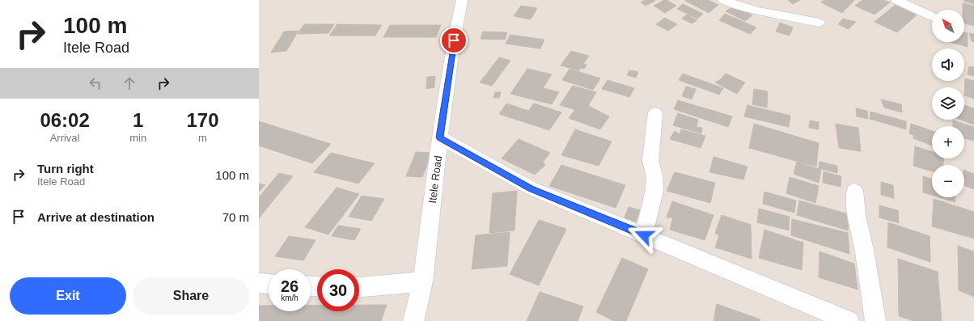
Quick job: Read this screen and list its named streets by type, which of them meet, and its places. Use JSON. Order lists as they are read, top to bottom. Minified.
{"streets":{"street":["Itele Road"]},"north":"top left","page":{"turn":["100 m","Itele Road"],"map_buttons":["+","−"],"eta":["06:02","Arrival","1","min","170","m"],"list":[{"name":"Turn right","note":"Itele Road","value":"100 m"},{"name":"Arrive at destination","value":"70 m"}],"speed":"26 km/h","limit":"30","buttons":["Exit","Share"]}}
